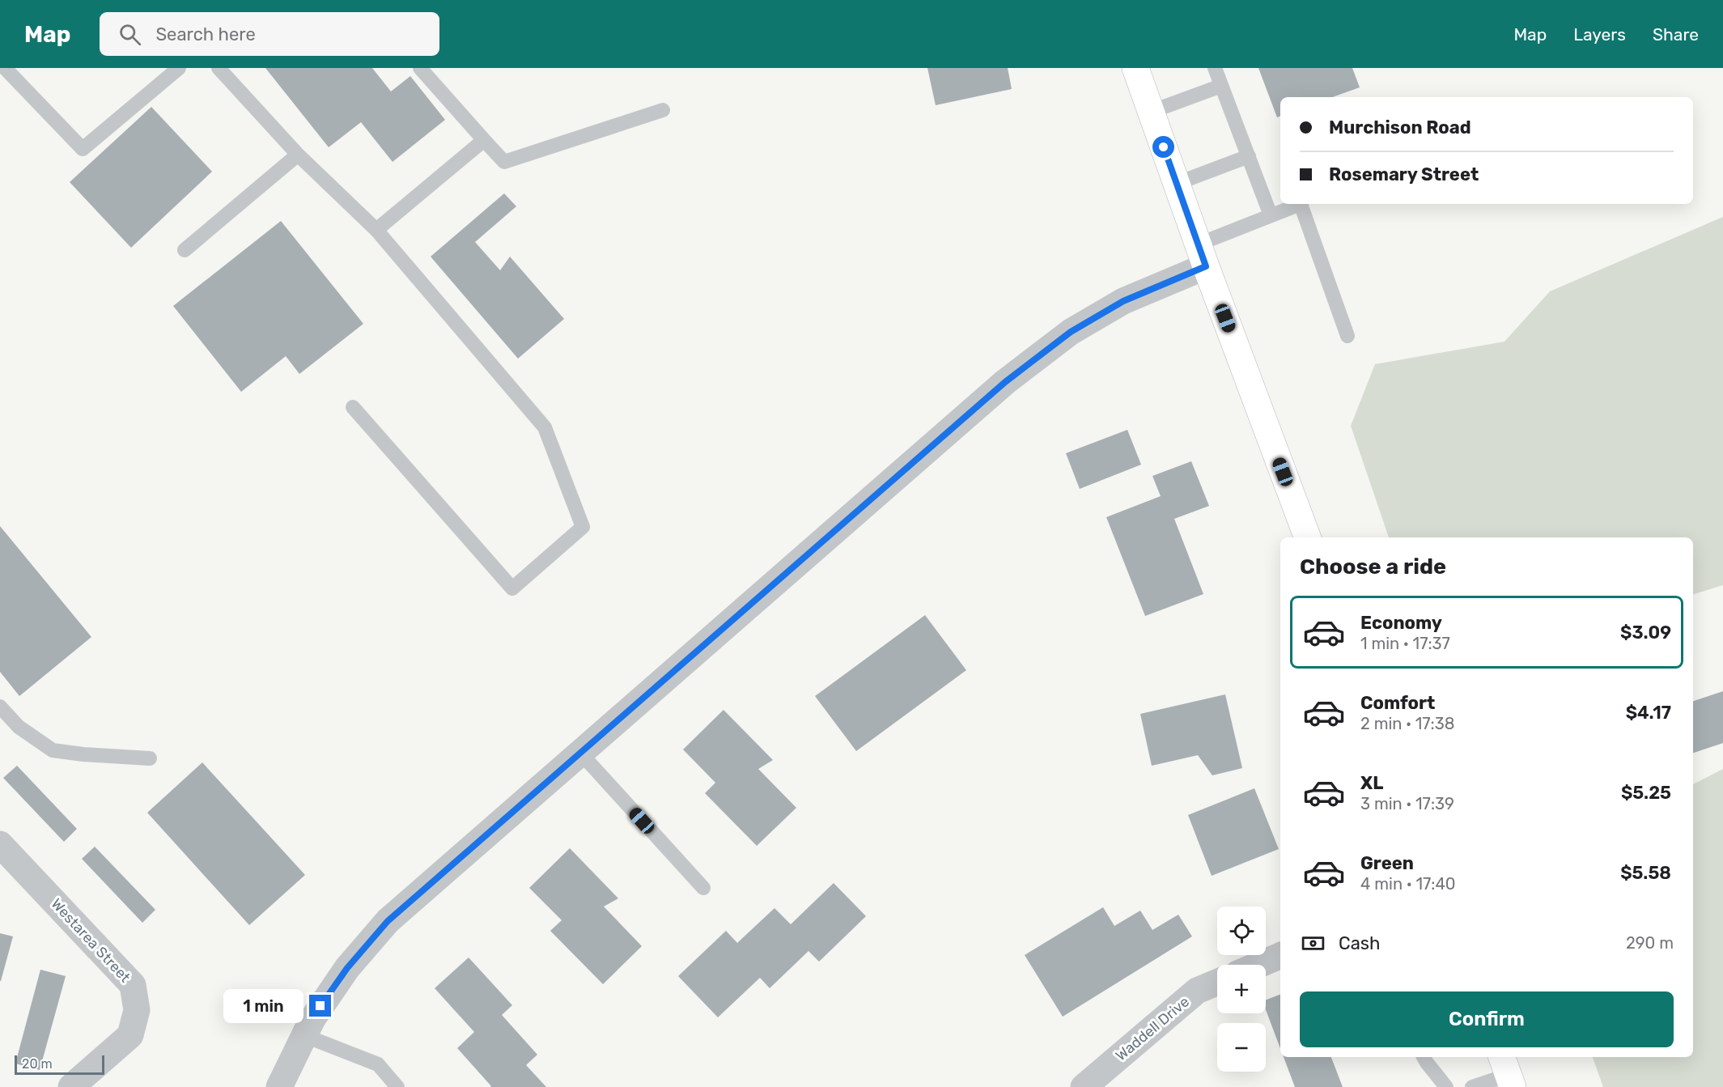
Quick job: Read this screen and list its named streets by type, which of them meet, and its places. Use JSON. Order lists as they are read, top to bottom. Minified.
{"streets":{"street":["Westarea Street","Waddell Drive"]},"scale_bar":"20 m","page":{"header":"Map","search":"Search here","nav":["Map","Layers","Share"],"banner":["Murchison Road","Rosemary Street"],"heading":"Choose a ride","list":[{"name":"Economy","note":"1 min · 17:37","value":"$3.09"},{"name":"Comfort","note":"2 min · 17:38","value":"$4.17"},{"name":"XL","note":"3 min · 17:39","value":"$5.25"},{"name":"Green","note":"4 min · 17:40","value":"$5.58"}],"map_buttons":["+","−"],"pay":["Cash","290 m"],"buttons":"Confirm","bubble":"1 min","scale":"20 m"}}
